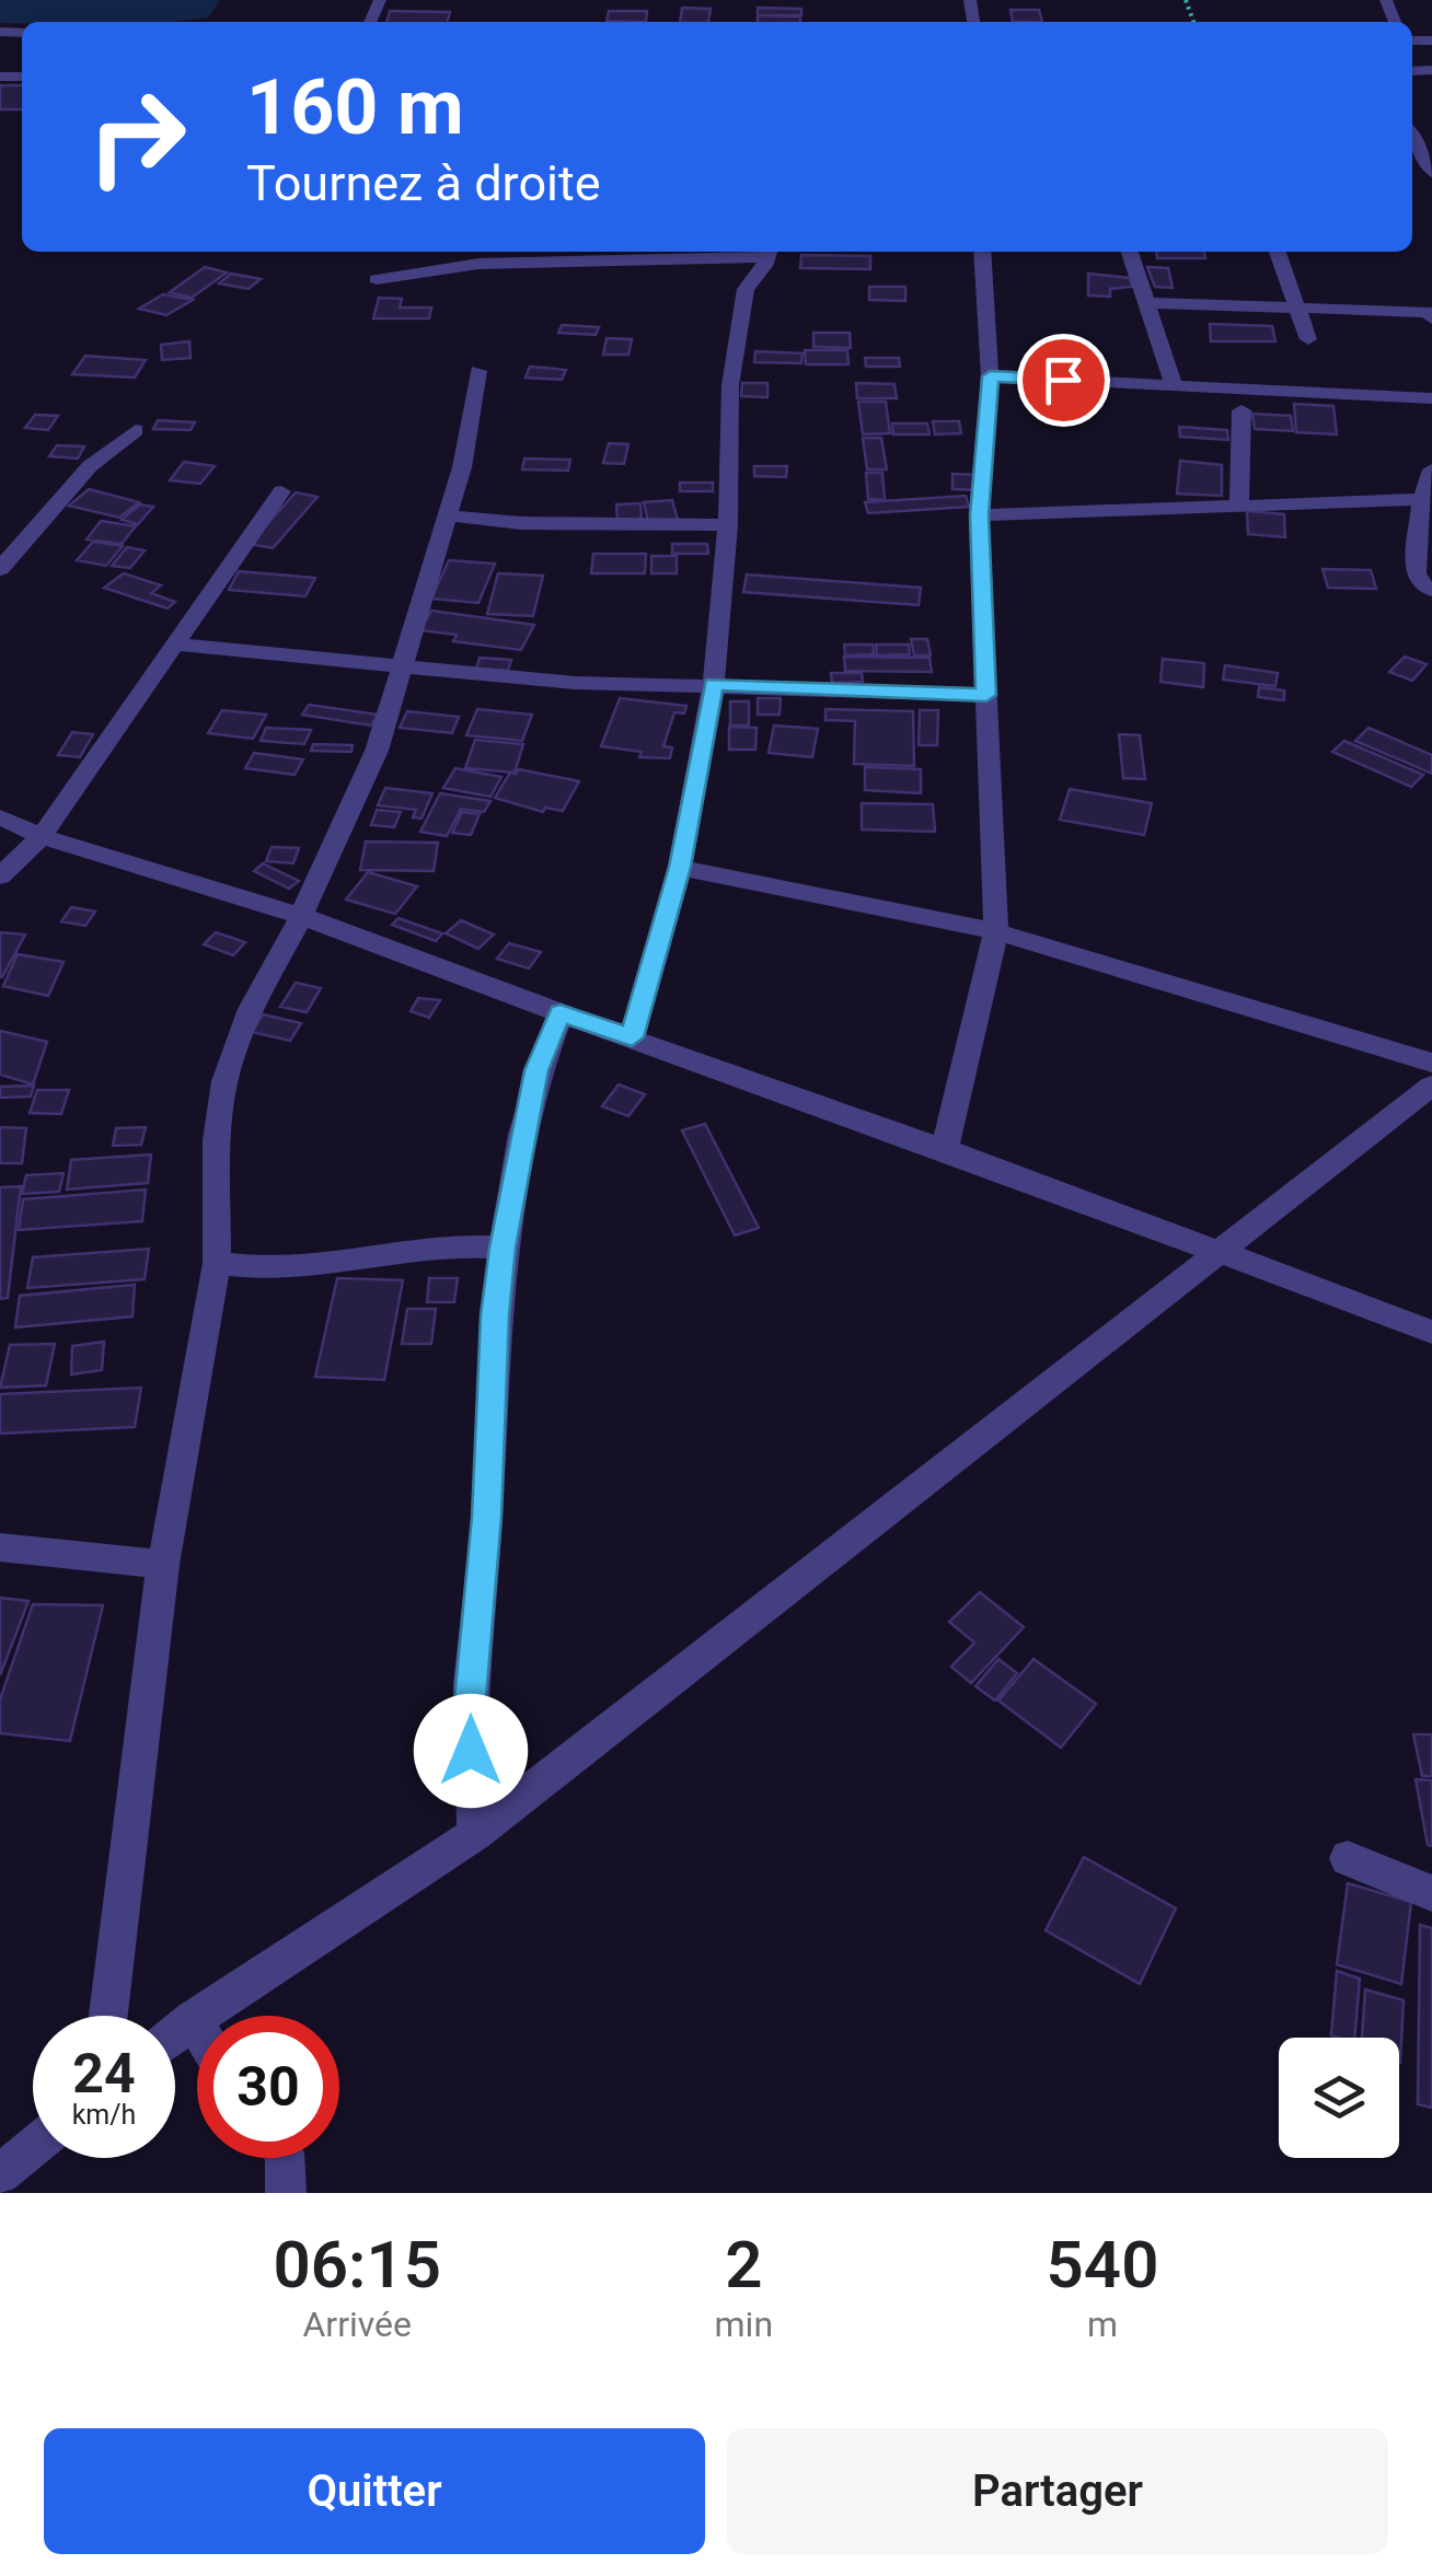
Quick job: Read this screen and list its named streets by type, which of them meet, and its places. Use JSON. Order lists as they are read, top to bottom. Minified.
{"page":{"turn":["160 m","Tournez à droite"],"speed":"24 km/h","limit":"30","eta":["06:15","Arrivée","2","min","540","m"],"buttons":["Quitter","Partager"]}}
